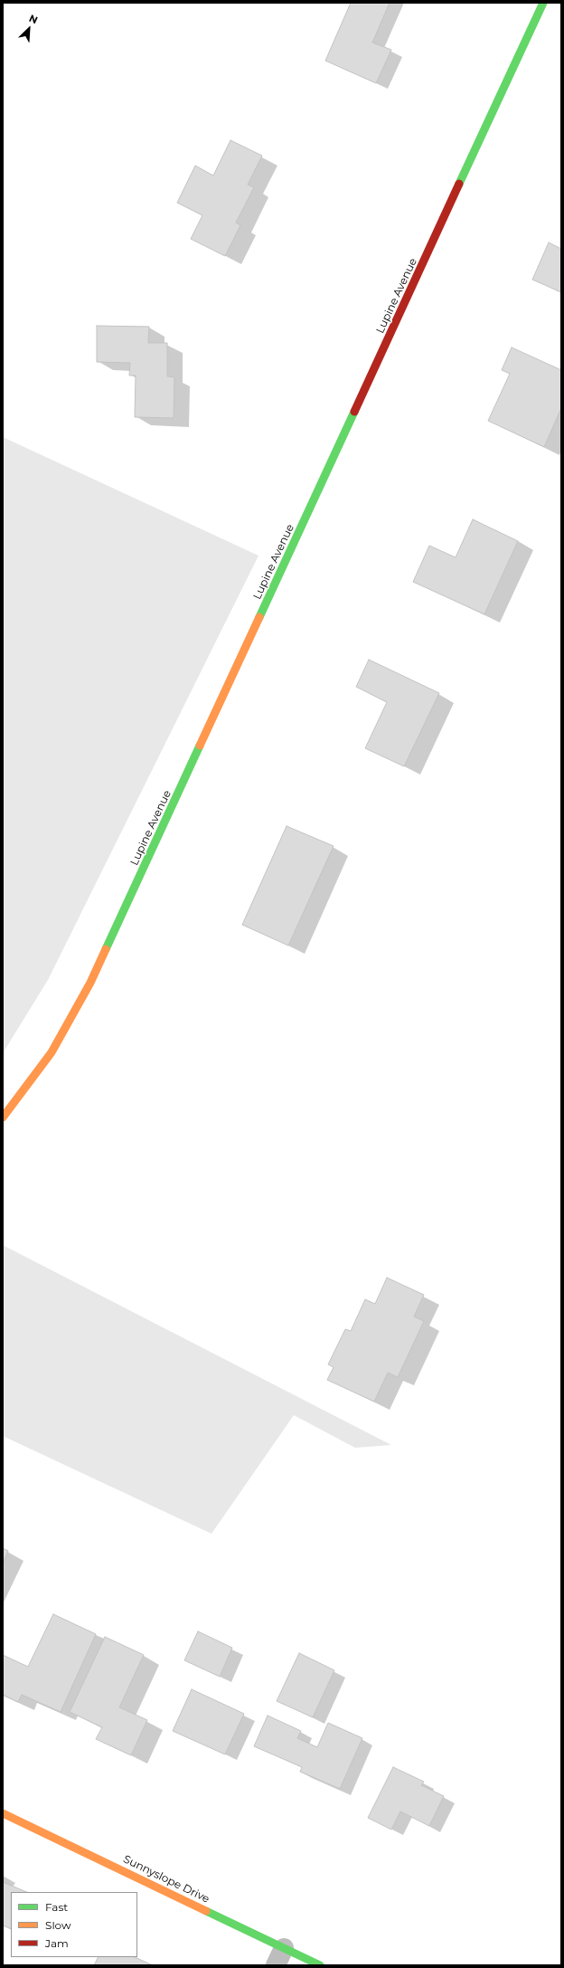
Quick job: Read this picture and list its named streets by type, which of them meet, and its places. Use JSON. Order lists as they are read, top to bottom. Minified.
{"streets":{"street":["Lupine Avenue","Sunnyslope Drive"]},"legend":["Fast","Slow","Jam"],"north":"top right"}
